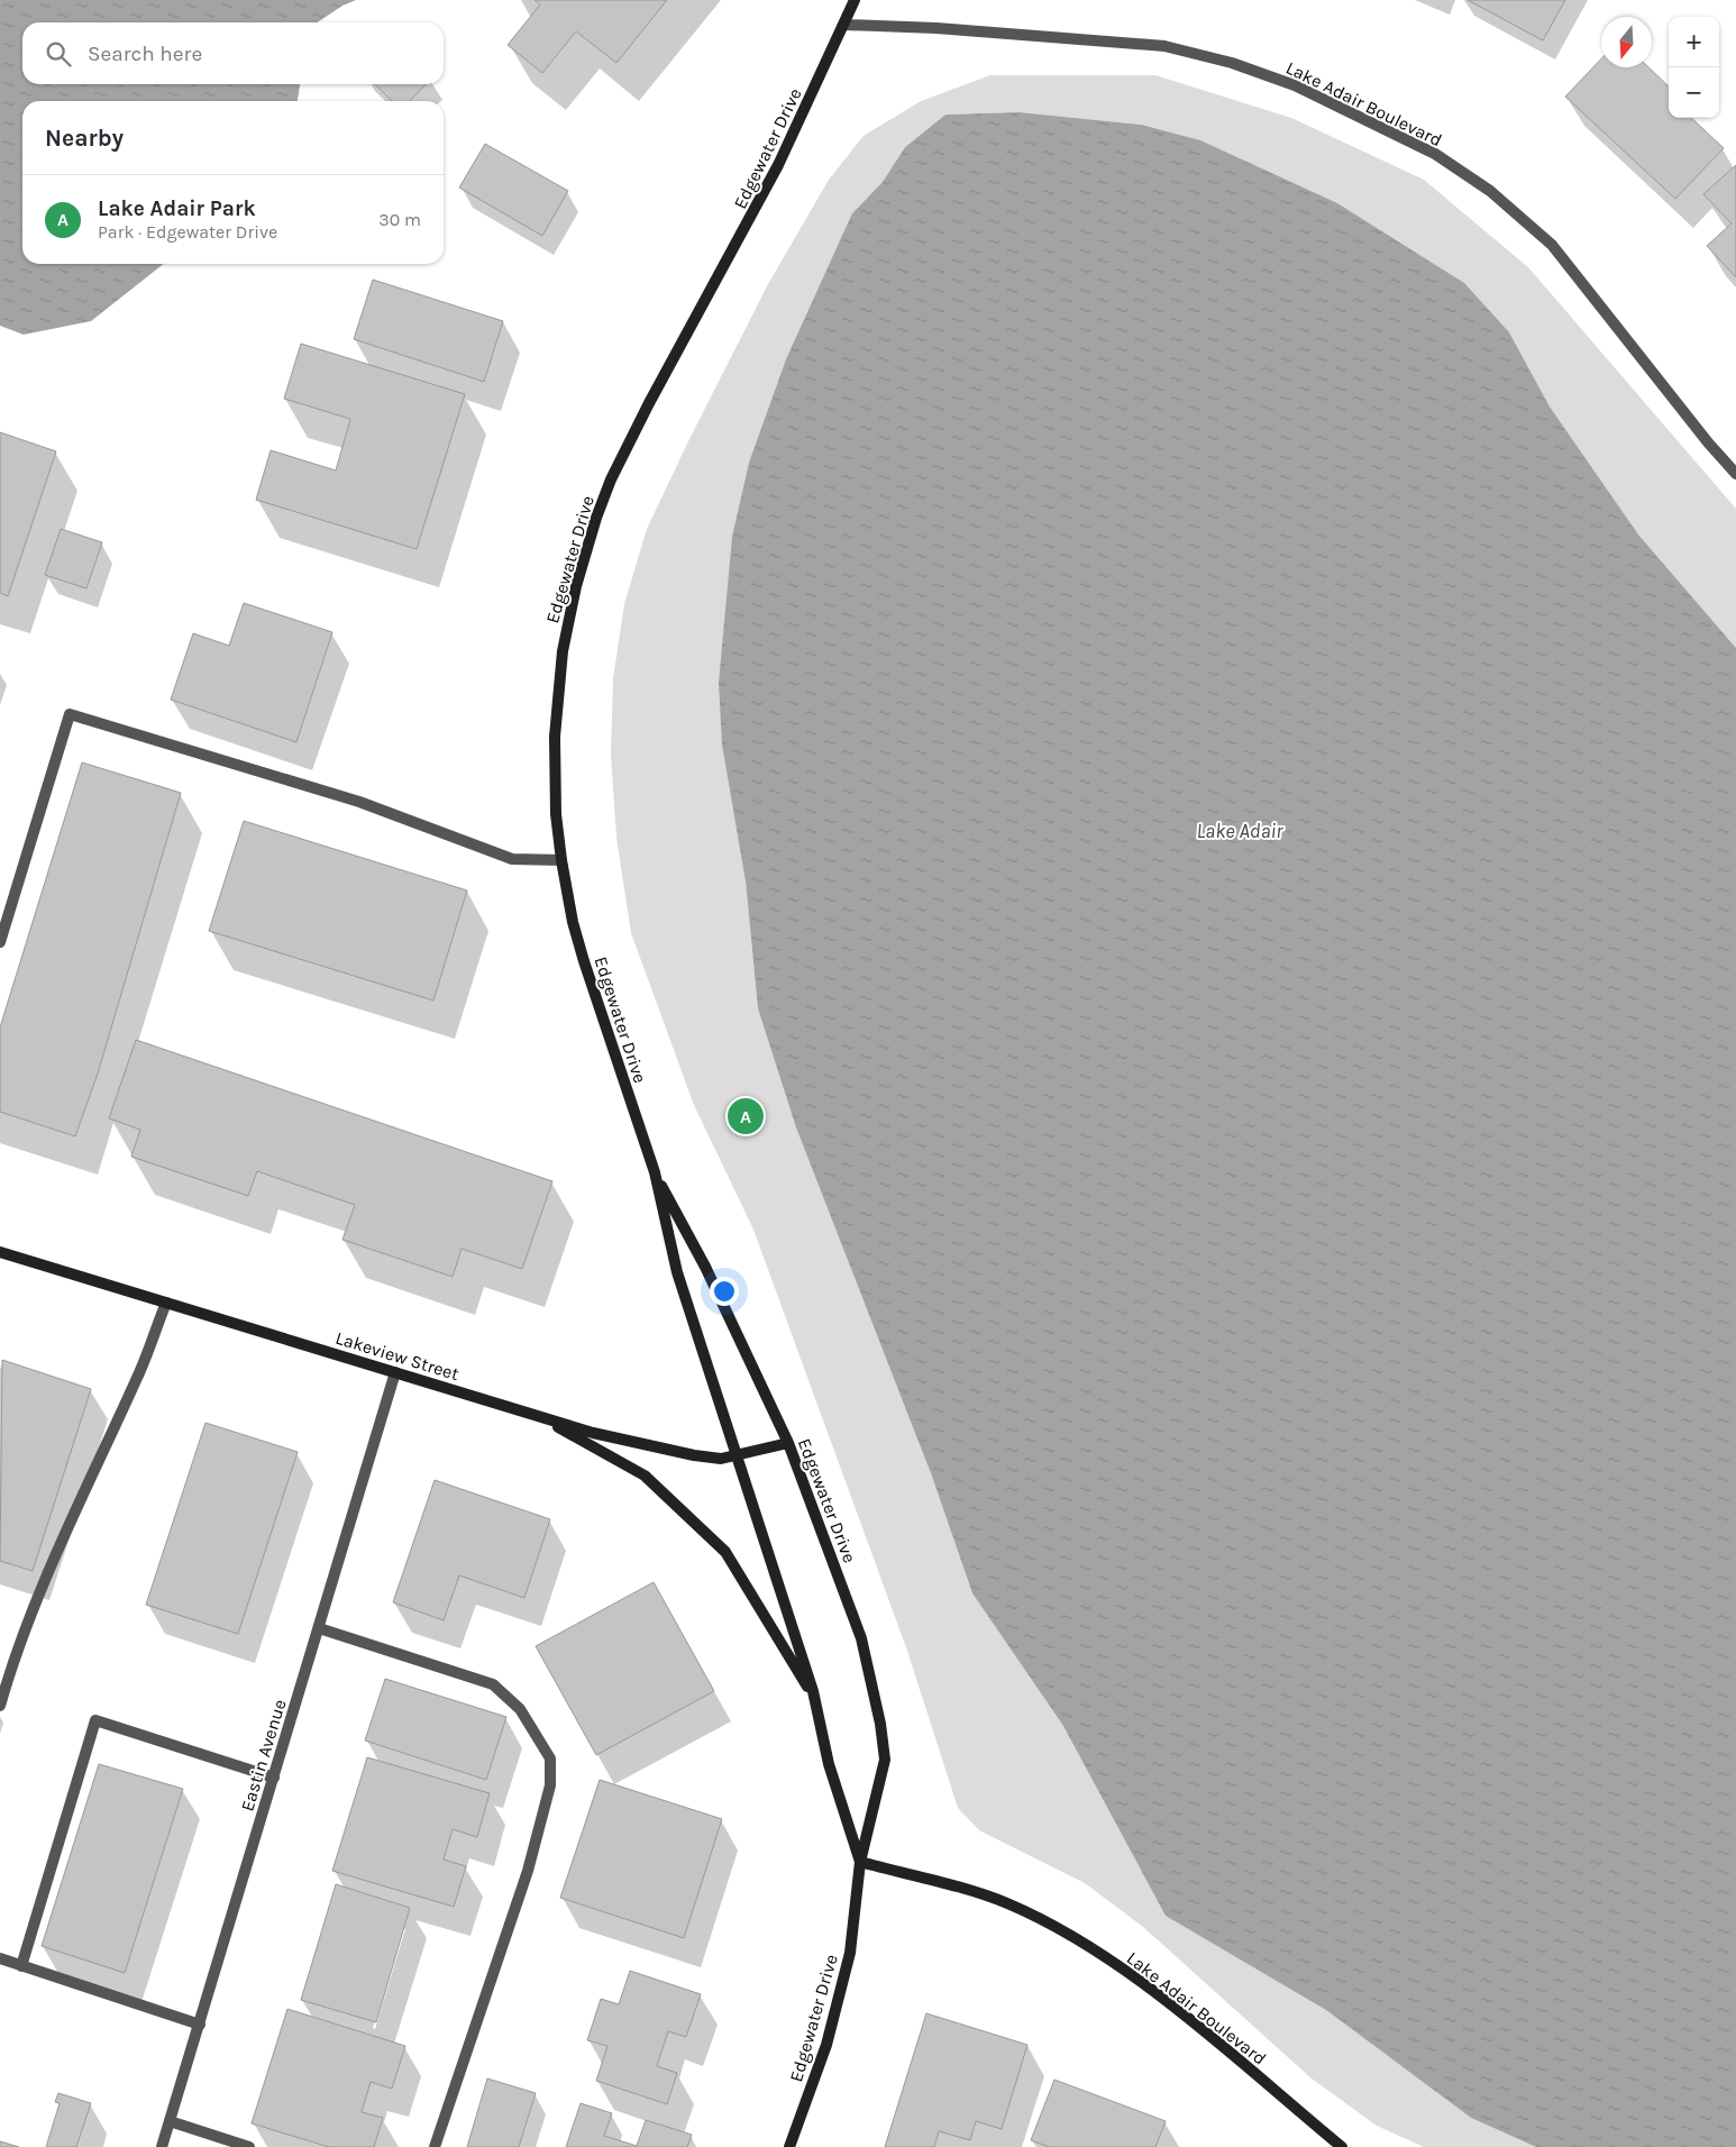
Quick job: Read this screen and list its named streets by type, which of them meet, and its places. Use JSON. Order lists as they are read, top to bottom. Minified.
{"streets":{"street":["Lake Adair Boulevard","Edgewater Drive","Lakeview Street","Eastin Avenue"]},"crossings":[["Lake Adair Boulevard","Edgewater Drive"],["Edgewater Drive","Lakeview Street"],["Lakeview Street","Eastin Avenue"]],"water":["Lake Adair"],"north":"bottom","page":{"map_buttons":["+","−"],"search":"Search here","heading":"Nearby","list":[{"mark":"A","name":"Lake Adair Park","note":"Park · Edgewater Drive","value":"30 m"}],"pins":"A"}}
